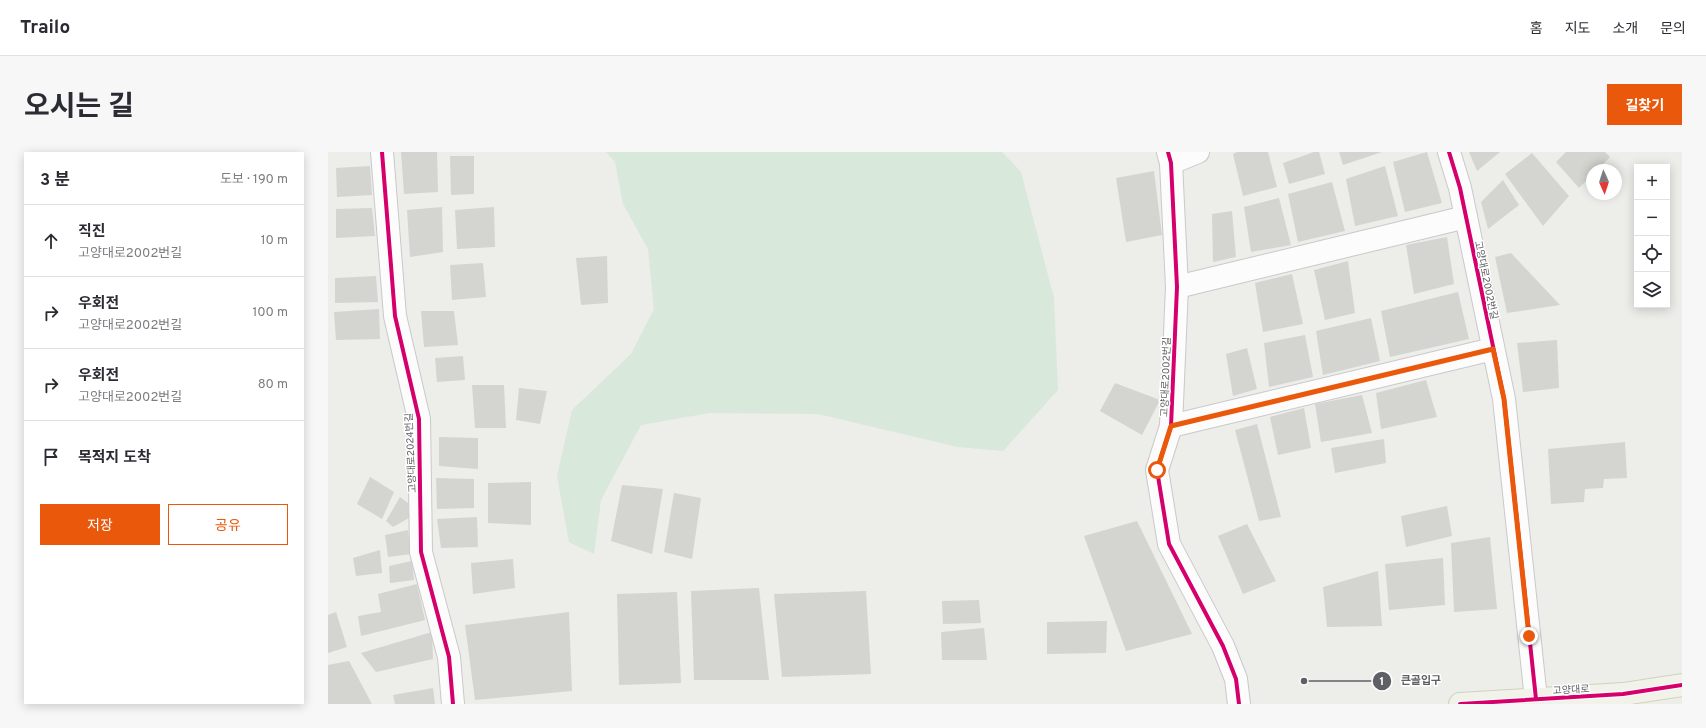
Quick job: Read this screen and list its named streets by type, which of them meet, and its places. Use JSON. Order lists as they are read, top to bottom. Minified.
{"streets":{"main road":["고양대로"],"street":["고양대로2002번길","고양대로2024번길"]},"crossings":[["고양대로2002번길","고양대로"]],"places":["큰골입구"],"north":"bottom","page":{"header":"Trailo","nav":["홈","지도","소개","문의"],"title":"오시는 길","buttons":["길찾기",["저장","공유"]],"heading":["3 분","도보 · 190 m"],"map_buttons":["+","−"],"list":[["직진","고양대로2002번길","10 m"],["우회전","고양대로2002번길","100 m"],["우회전","고양대로2002번길","80 m"],"목적지 도착"]}}
